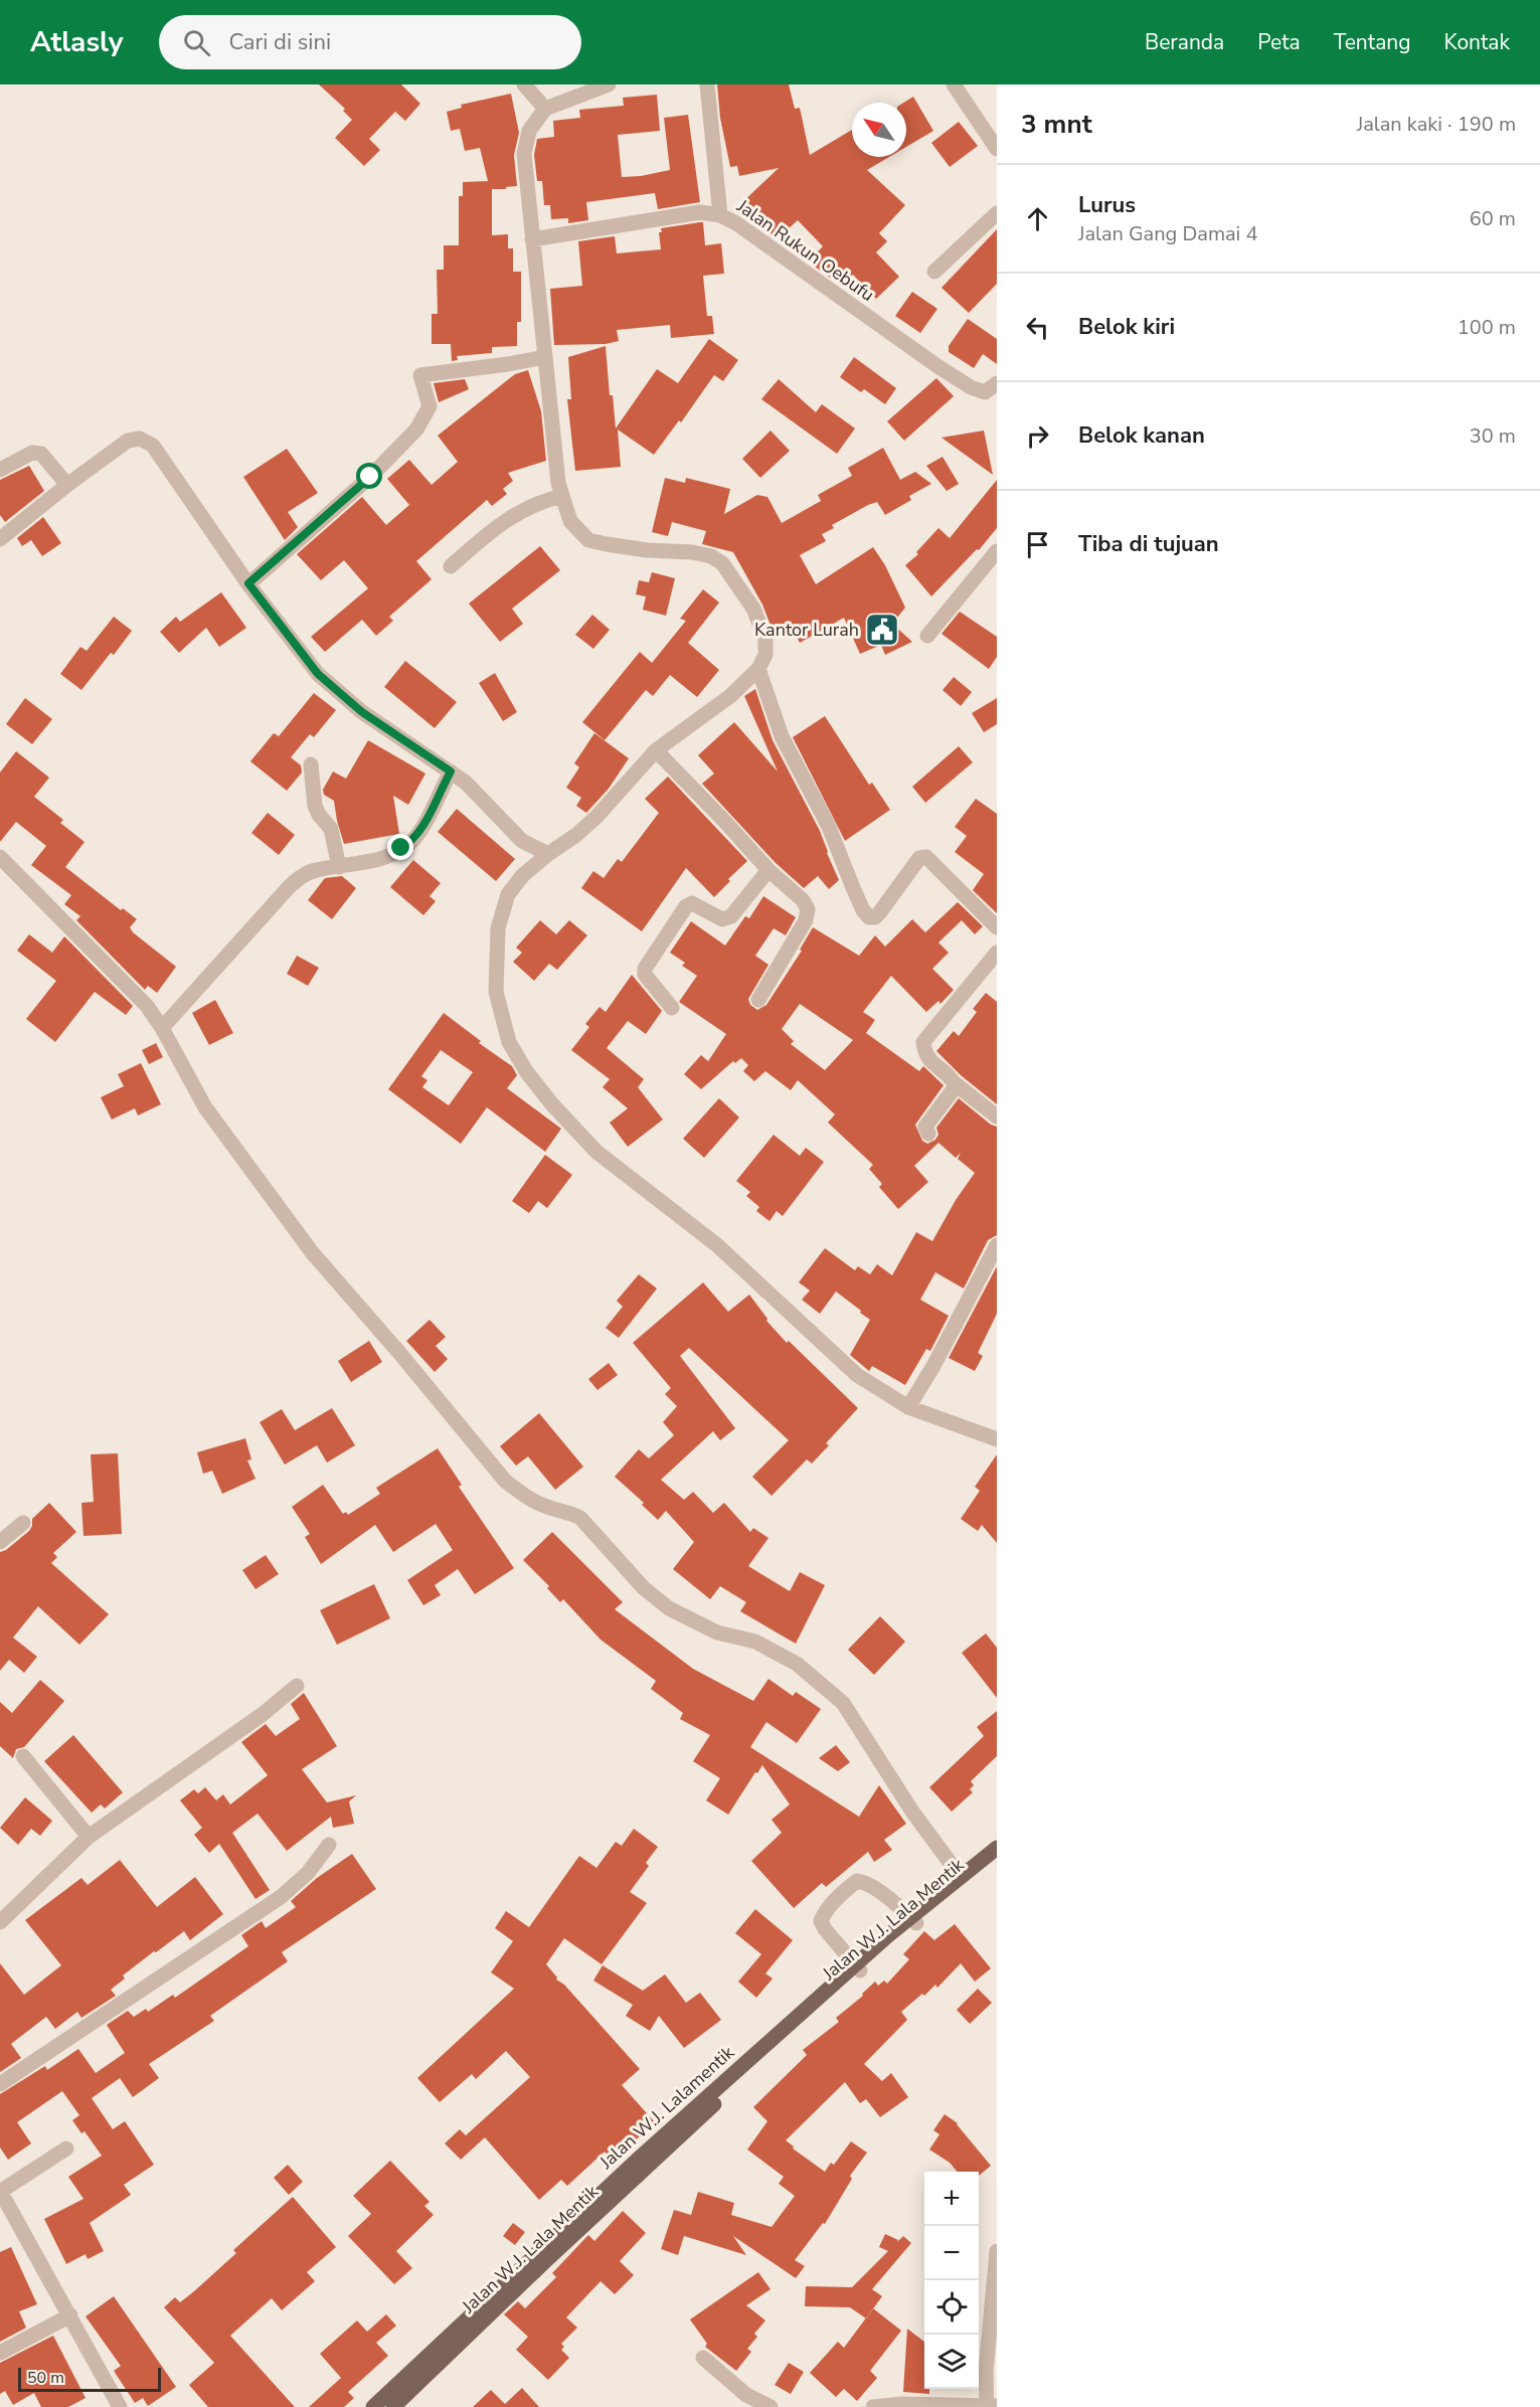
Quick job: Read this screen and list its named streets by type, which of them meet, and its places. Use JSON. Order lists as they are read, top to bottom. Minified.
{"streets":{"main road":["Jalan W.J. Lala Mentik"],"street":["Jalan Rukun Oebufu"]},"places":{"public building":["Kantor Lurah"]},"scale_bar":"50 m","north":"top left","page":{"header":"Atlasly","search":"Cari di sini","nav":["Beranda","Peta","Tentang","Kontak"],"heading":["3 mnt","Jalan kaki · 190 m"],"list":[["Lurus","Jalan Gang Damai 4","60 m"],["Belok kiri","100 m"],["Belok kanan","30 m"],"Tiba di tujuan"],"map_buttons":["+","−"],"scale":"50 m"}}
